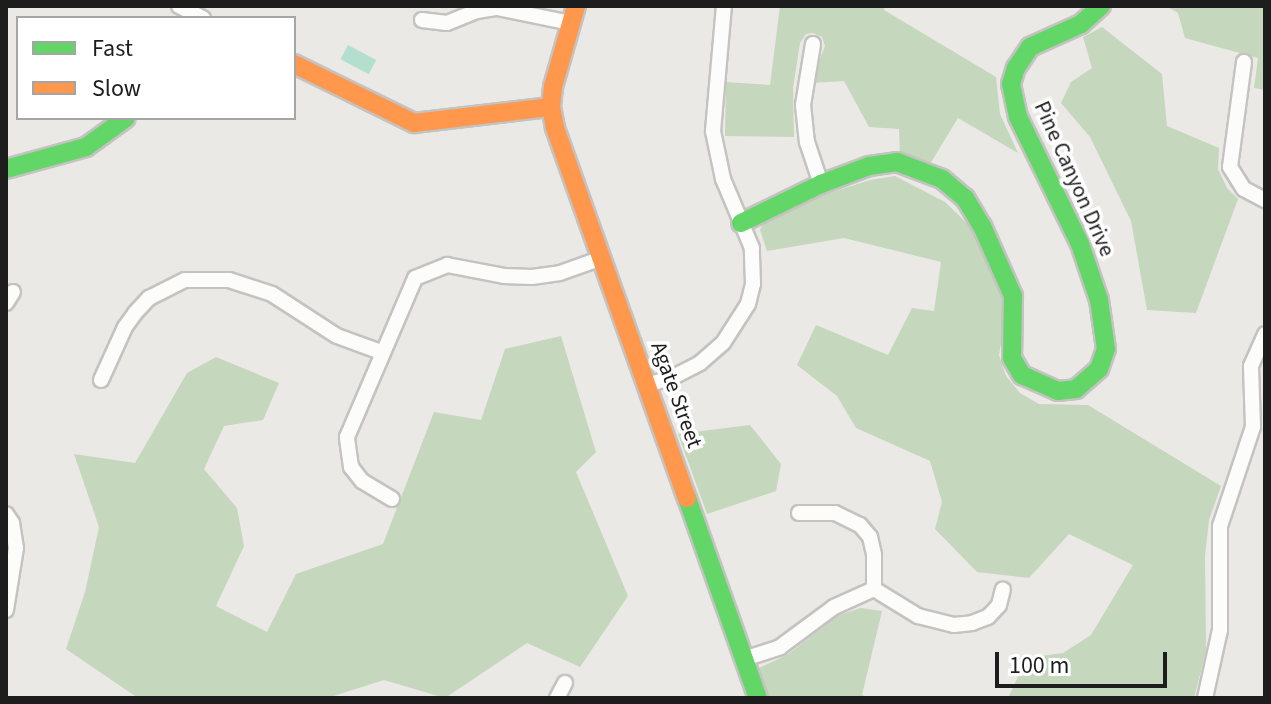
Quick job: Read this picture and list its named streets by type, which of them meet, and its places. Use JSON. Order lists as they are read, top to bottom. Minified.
{"streets":{"street":["Pine Canyon Drive","Agate Street"]},"legend":["Fast","Slow"],"scale_bar":"100 m"}
